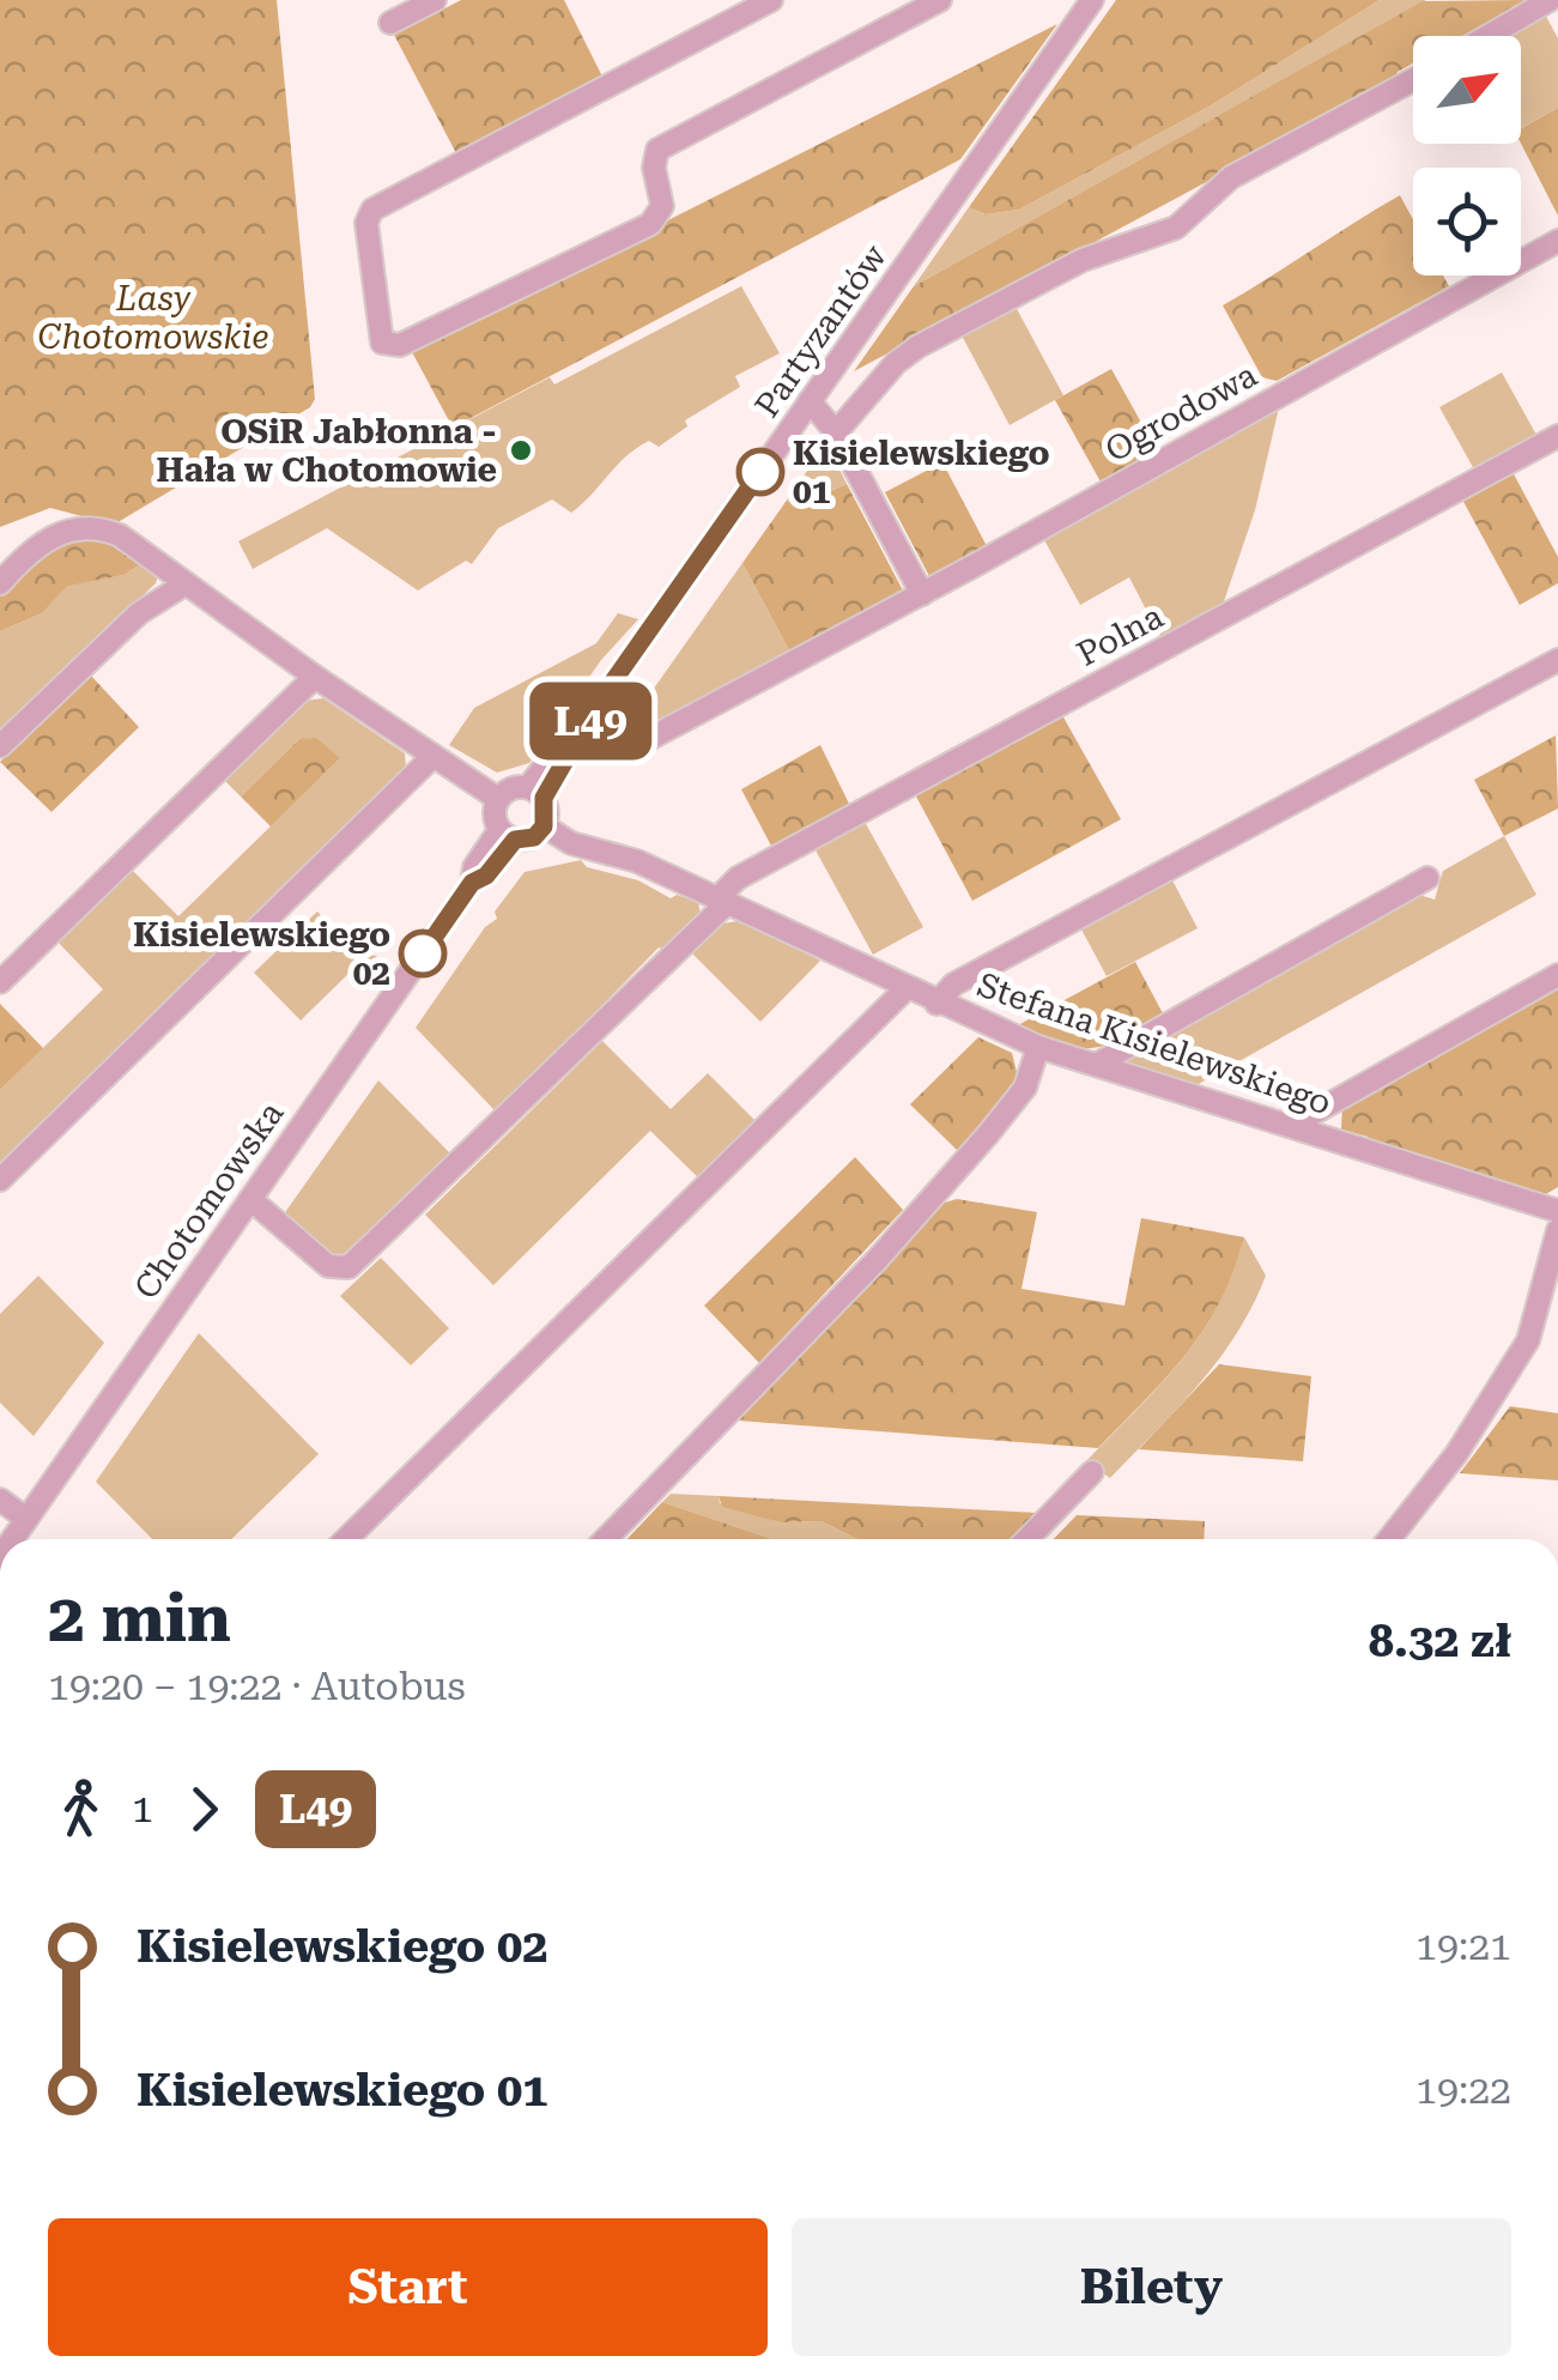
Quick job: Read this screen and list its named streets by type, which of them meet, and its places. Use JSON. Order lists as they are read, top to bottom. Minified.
{"streets":{"street":["Partyzantów","Ogrodowa","Polna","Stefana Kisielewskiego","Chotomowska"]},"crossings":[["Partyzantów","Stefana Kisielewskiego"],["Partyzantów","Chotomowska"],["Polna","Stefana Kisielewskiego"],["Polna","Chotomowska"],["Stefana Kisielewskiego","Chotomowska"]],"parks":["Lasy Chotomowskie"],"places":["OSiR Jabłonna - Hała w Chotomowie","Kisielewskiego 01","Kisielewskiego 02"],"lines":["bus line L49"],"north":"top right","page":{"on_map":"L49","heading":["2 min","19:20 – 19:22 · Autobus","8.32 zł"],"legs":["1","L49"],"list":[{"name":"Kisielewskiego 02","value":"19:21"},{"name":"Kisielewskiego 01","value":"19:22"}],"buttons":["Start","Bilety"]}}
